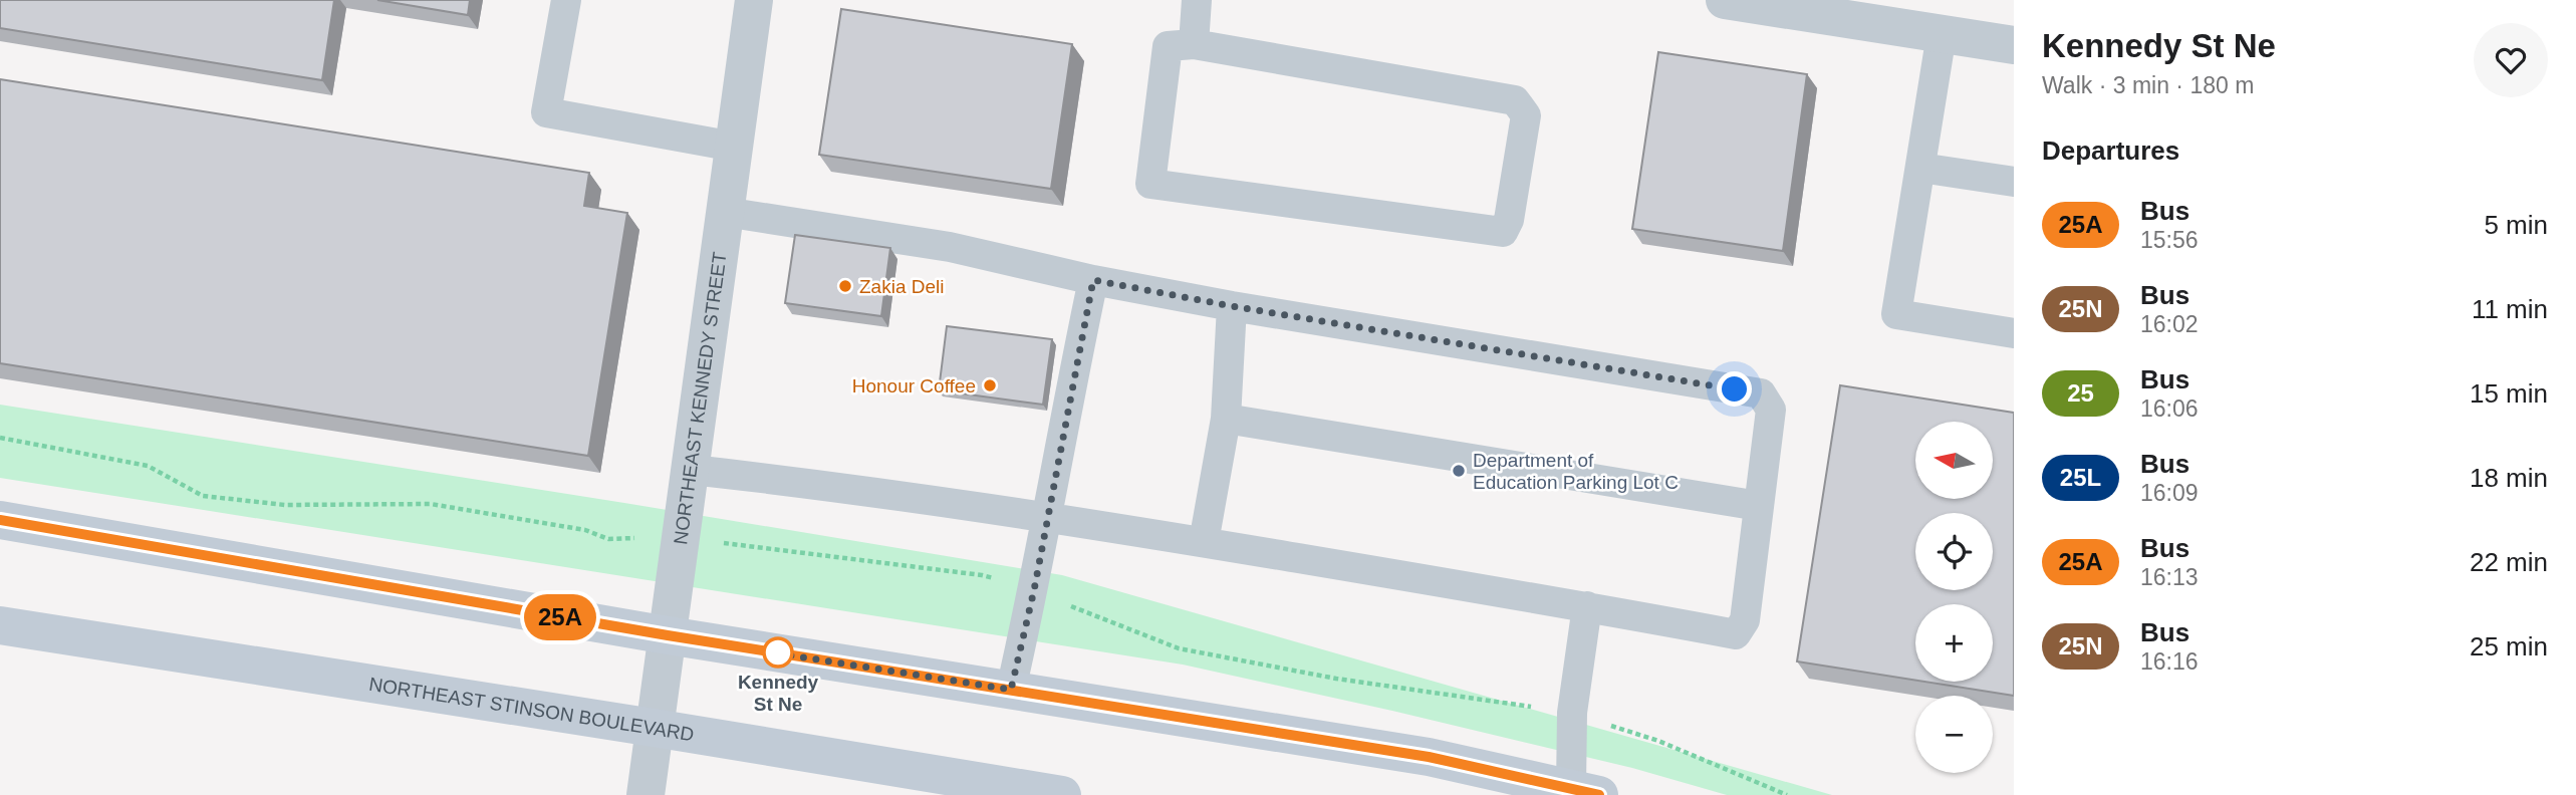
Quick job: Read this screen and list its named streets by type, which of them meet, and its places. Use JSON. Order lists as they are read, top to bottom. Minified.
{"streets":{"main road":["NORTHEAST STINSON BOULEVARD"],"street":["NORTHEAST KENNEDY STREET"]},"crossings":[["NORTHEAST KENNEDY STREET","NORTHEAST STINSON BOULEVARD"]],"places":["Zakia Deli","Honour Coffee","Department of Education Parking Lot C","Kennedy St Ne"],"lines":["bus line 25A"],"north":"left","page":{"on_map":"25A","heading":[["Kennedy St Ne","Walk · 3 min · 180 m"],"Departures"],"list":[{"mark":"25A","name":"Bus","note":"15:56","value":"5 min"},{"mark":"25N","name":"Bus","note":"16:02","value":"11 min"},{"mark":"25","name":"Bus","note":"16:06","value":"15 min"},{"mark":"25L","name":"Bus","note":"16:09","value":"18 min"},{"mark":"25A","name":"Bus","note":"16:13","value":"22 min"},{"mark":"25N","name":"Bus","note":"16:16","value":"25 min"}],"map_buttons":["+","−"]}}
